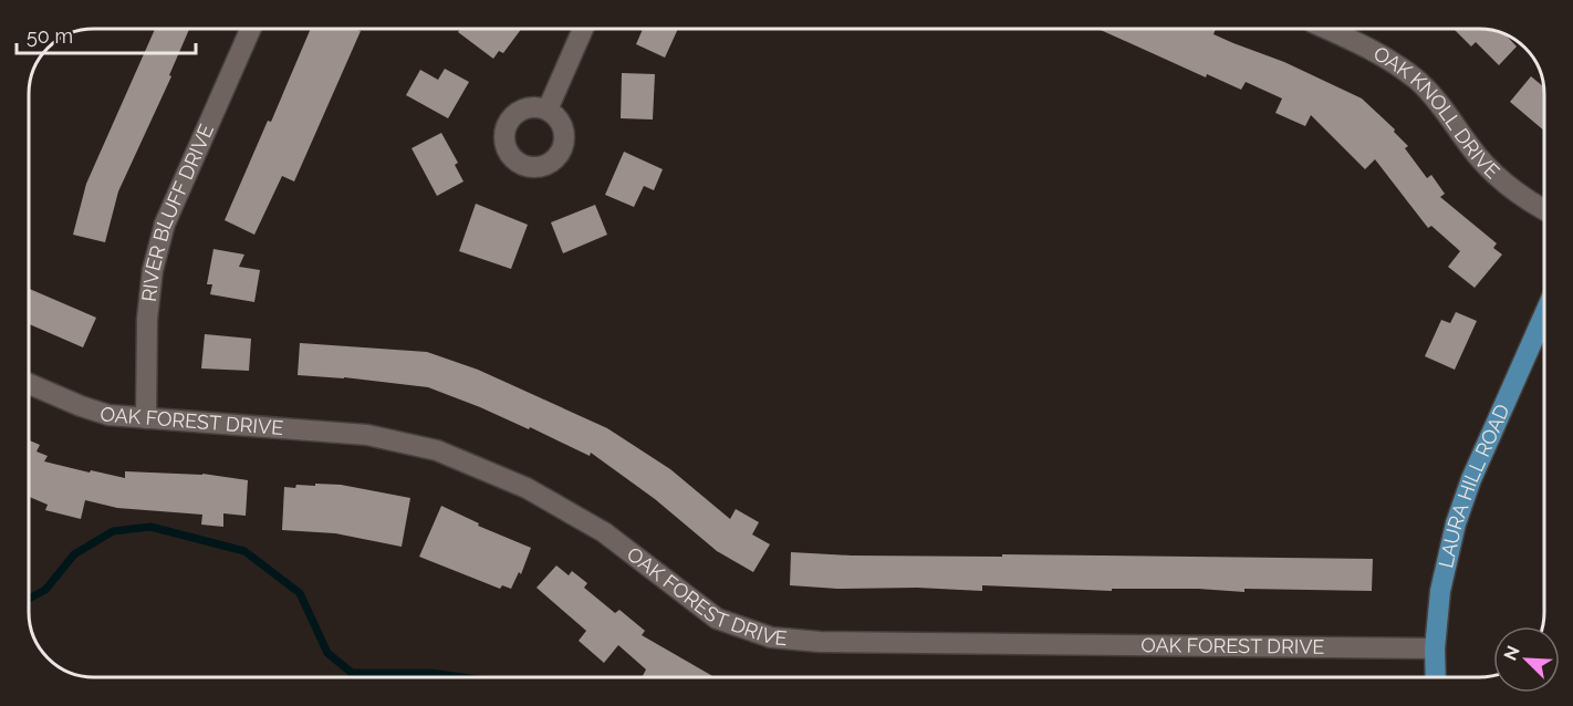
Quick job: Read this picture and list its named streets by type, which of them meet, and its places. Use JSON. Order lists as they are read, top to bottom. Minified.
{"streets":{"main road":["LAURA HILL ROAD"],"street":["OAK KNOLL DRIVE","RIVER BLUFF DRIVE","OAK FOREST DRIVE"]},"crossings":[["RIVER BLUFF DRIVE","OAK FOREST DRIVE"],["OAK FOREST DRIVE","LAURA HILL ROAD"]],"scale_bar":"50 m","north":"top left"}
